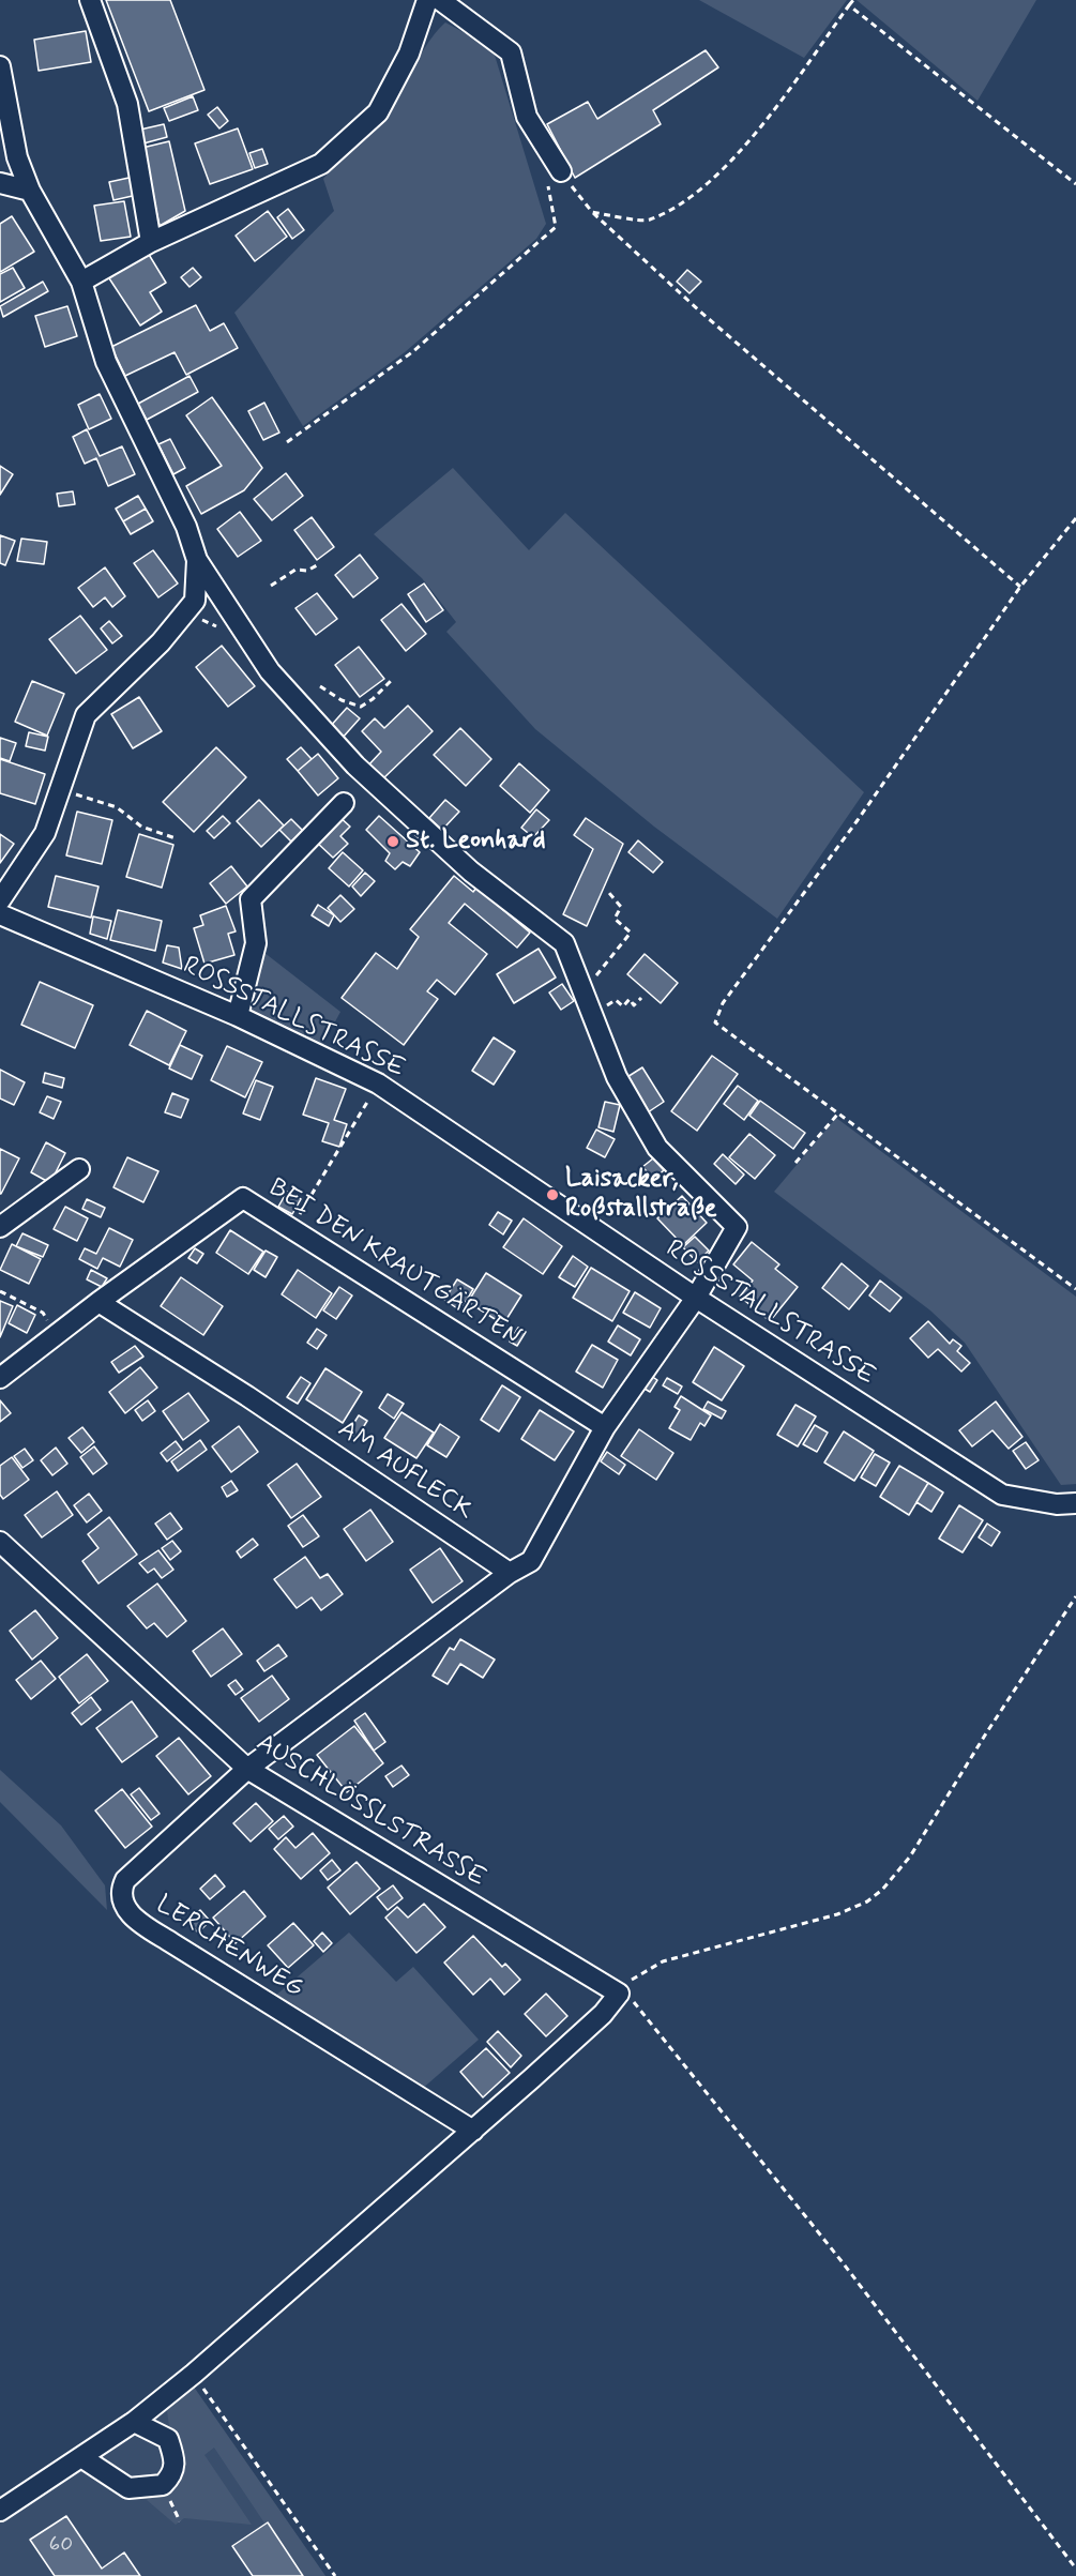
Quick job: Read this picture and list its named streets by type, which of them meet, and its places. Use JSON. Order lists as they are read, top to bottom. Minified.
{"streets":{"street":["ROSSSTALLSTRASSE","BEI DEN KRAUTGÄRTEN","AM AUFLECK","AUSCHLÖSSLSTRASSE","LERCHENWEG"]},"crossings":[["BEI DEN KRAUTGÄRTEN","AM AUFLECK"],["AUSCHLÖSSLSTRASSE","LERCHENWEG"]],"places":["St. Leonhard","Laisacker, Roßstallstraße"],"house_numbers":["60"]}
